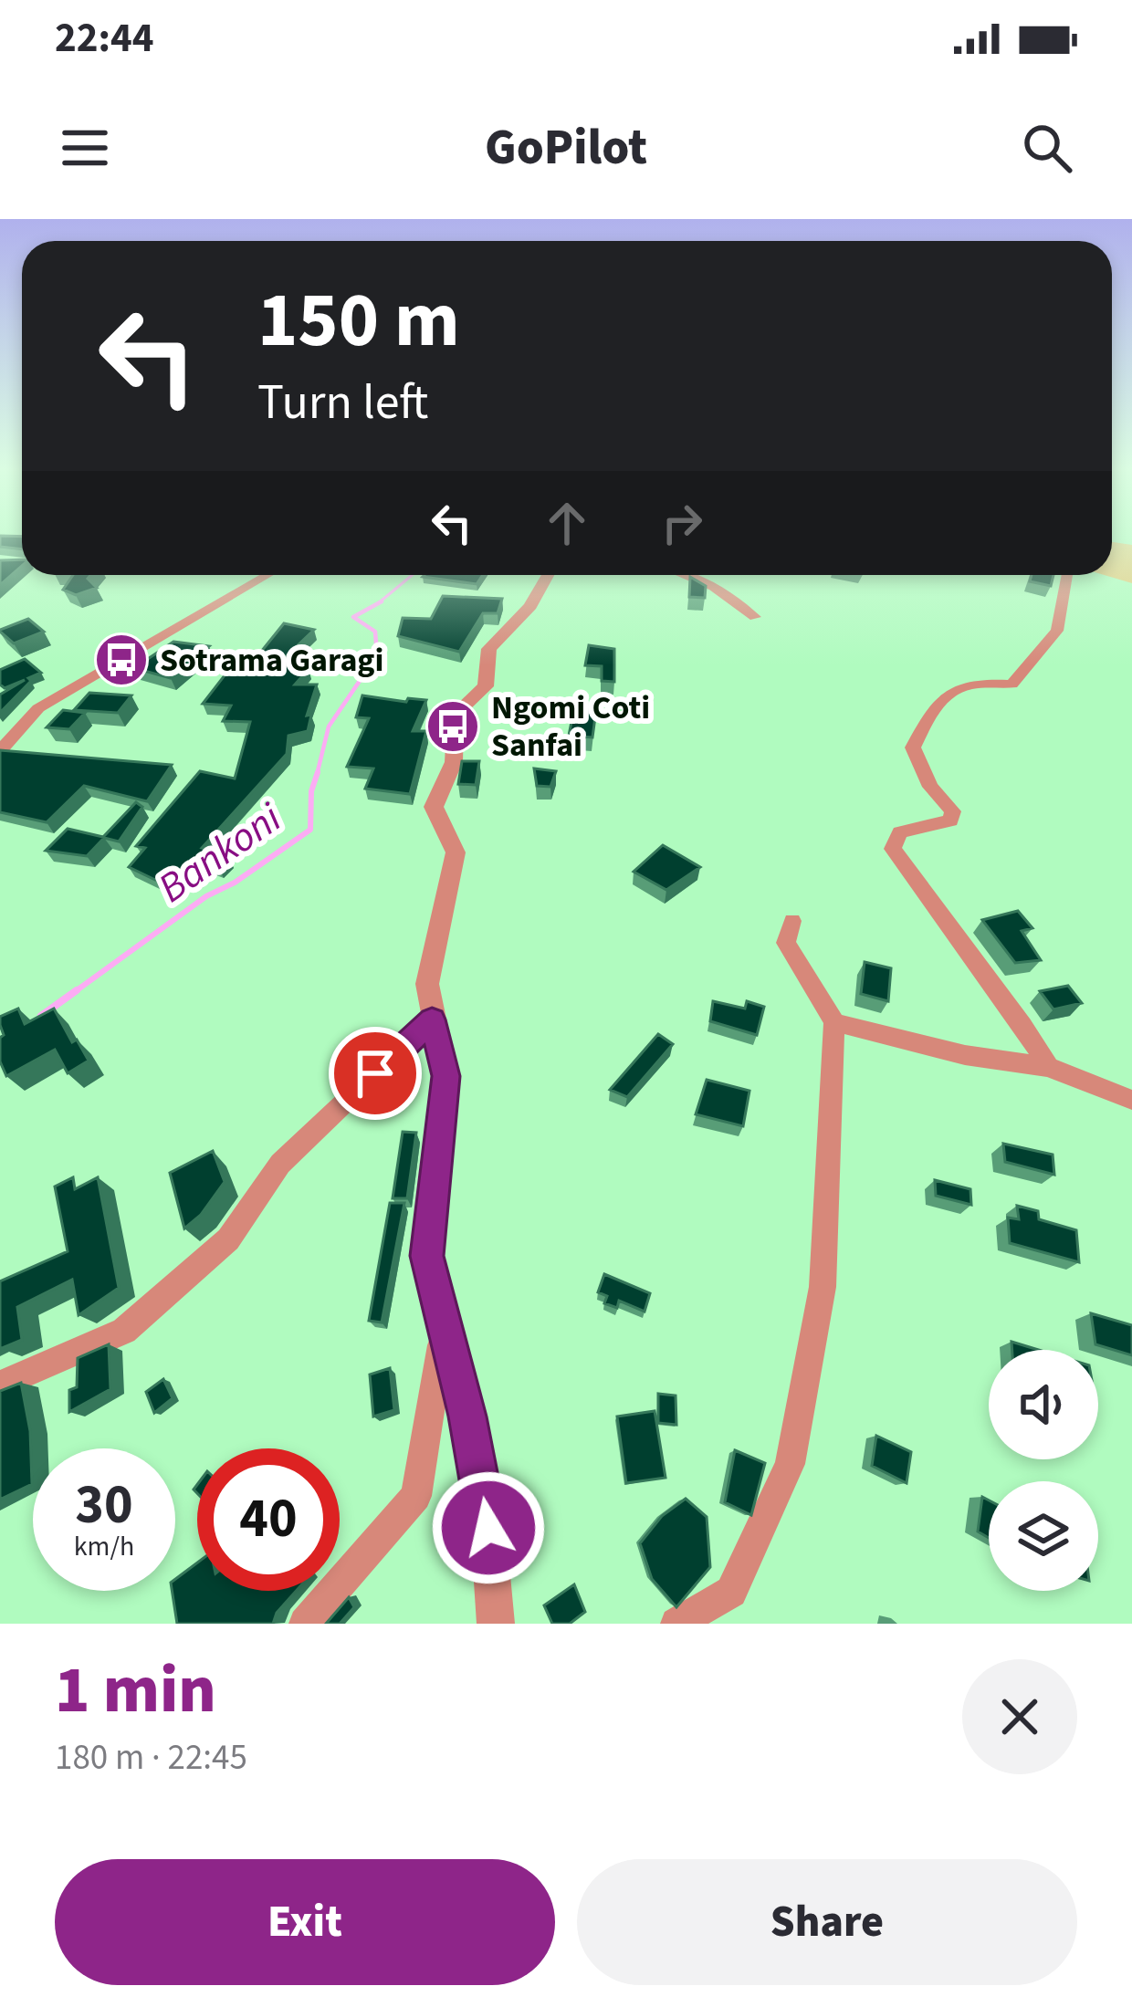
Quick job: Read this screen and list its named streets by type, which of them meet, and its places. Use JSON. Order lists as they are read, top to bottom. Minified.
{"water":["Bankoni"],"places":{"bus stop":["Sotrama Garagi","Ngomi Coti Sanfai"]},"page":{"status":"22:44","header":"GoPilot","turn":["150 m","Turn left"],"speed":"30 km/h","limit":"40","heading":["1 min","180 m · 22:45"],"buttons":["Exit","Share"]}}
